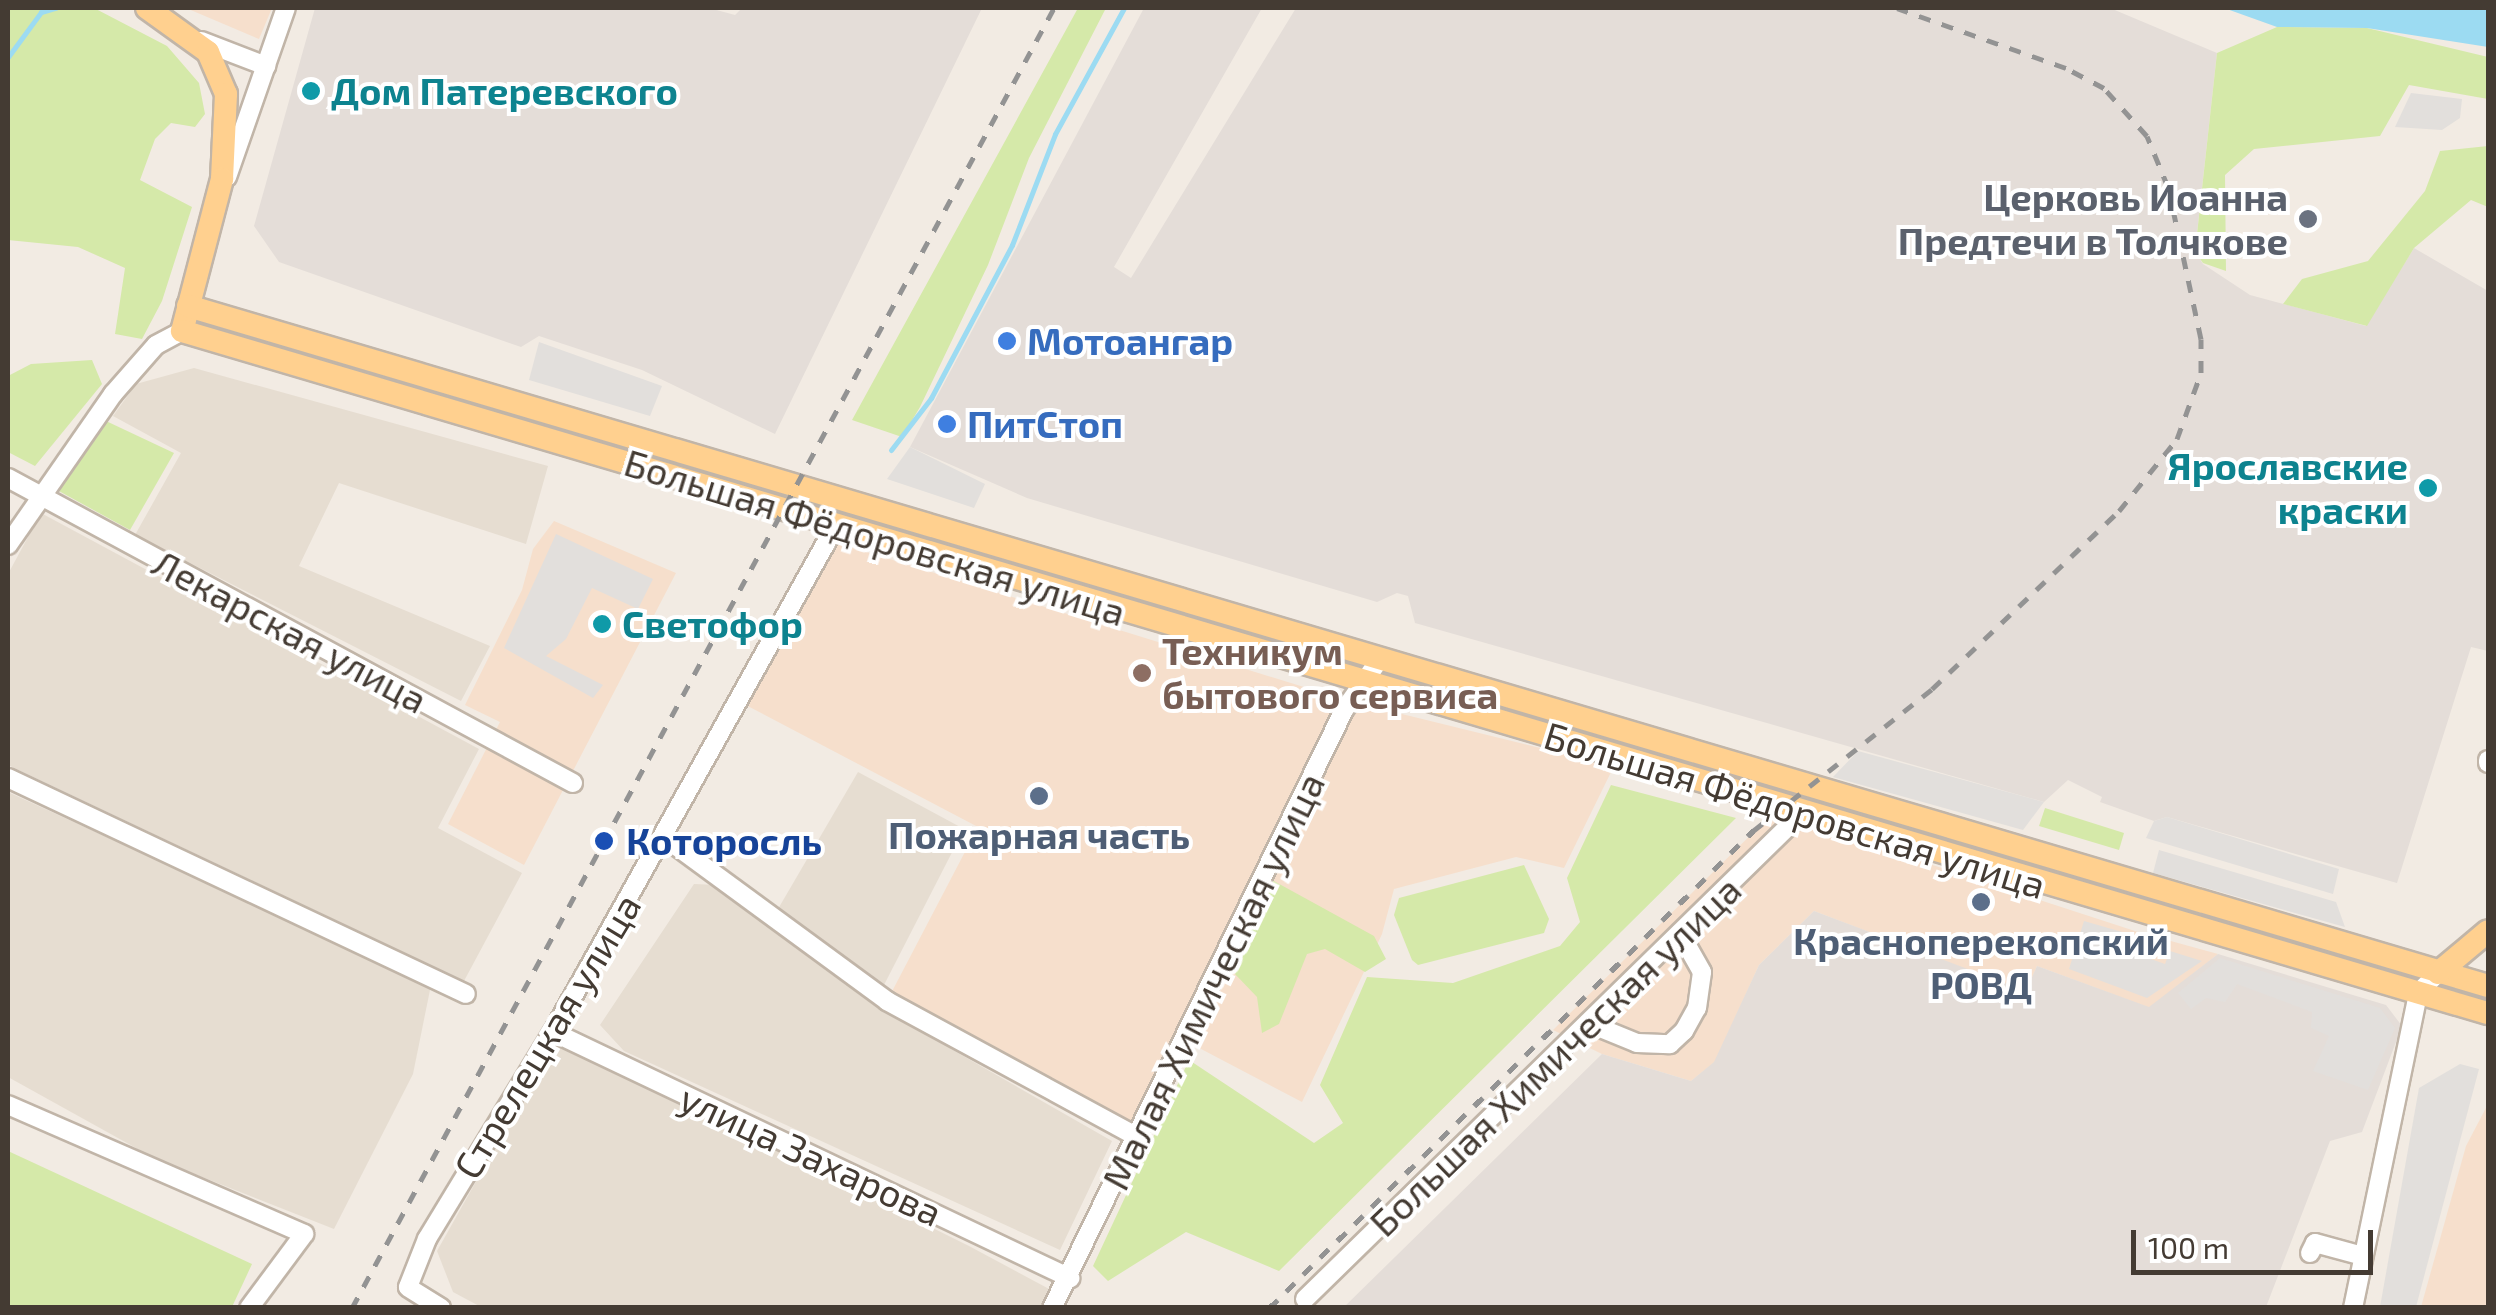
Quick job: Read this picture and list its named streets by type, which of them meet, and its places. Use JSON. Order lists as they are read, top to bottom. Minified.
{"streets":{"main road":["Большая Фёдоровская улица"],"street":["Лекарская улица","Малая Химическая улица","Стрелецкая улица","Большая Химическая улица","улица Захарова"]},"crossings":[["Большая Фёдоровская улица","Малая Химическая улица"],["Большая Фёдоровская улица","Стрелецкая улица"],["Большая Фёдоровская улица","Большая Химическая улица"],["Малая Химическая улица","улица Захарова"],["Стрелецкая улица","улица Захарова"]],"places":["Дом Патеревского","Церковь Иоанна Предтечи в Толчкове","Мотоангар","ПитСтоп","Ярославские краски","Светофор","Техникум бытового сервиса","Пожарная часть","Которосль","Красноперекопский РОВД"],"scale_bar":"100 m"}
